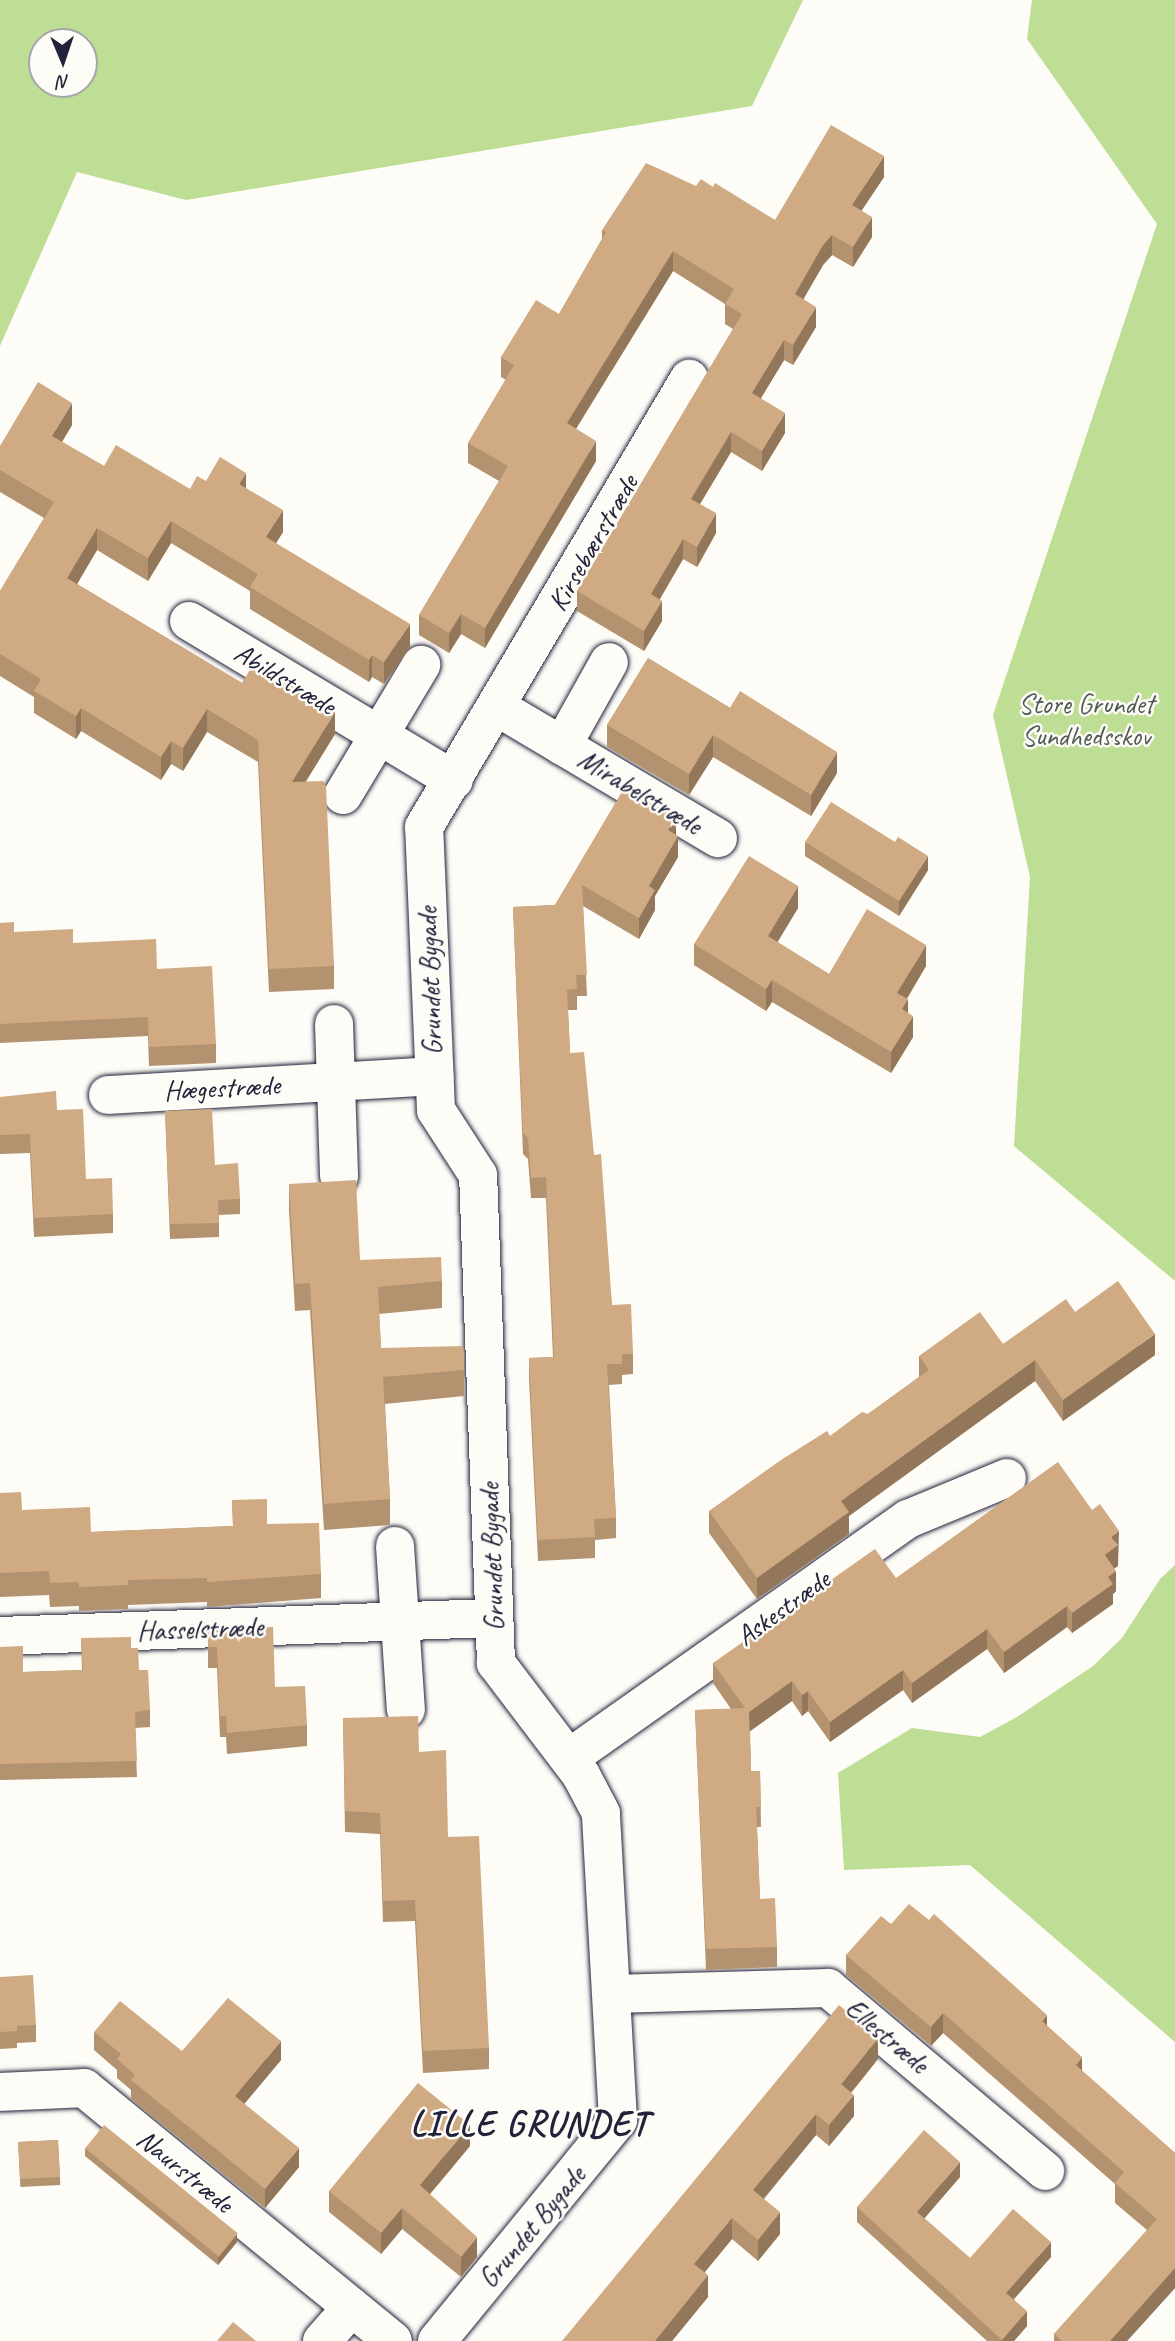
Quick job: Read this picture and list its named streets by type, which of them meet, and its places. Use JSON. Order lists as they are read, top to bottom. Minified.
{"streets":{"street":["Kirsebærstræde","Abildstræde","Mirabelstræde","Grundet Bygade","Hægestræde","Askestræde","Hasselstræde","Ellestræde","Naurstræde"]},"crossings":[["Kirsebærstræde","Mirabelstræde"],["Kirsebærstræde","Grundet Bygade"],["Abildstræde","Grundet Bygade"],["Mirabelstræde","Grundet Bygade"],["Grundet Bygade","Hægestræde"],["Grundet Bygade","Askestræde"],["Grundet Bygade","Hasselstræde"],["Grundet Bygade","Ellestræde"]],"districts":["LILLE GRUNDET"],"parks":["Store Grundet Sundhedsskov"],"north":"bottom"}
